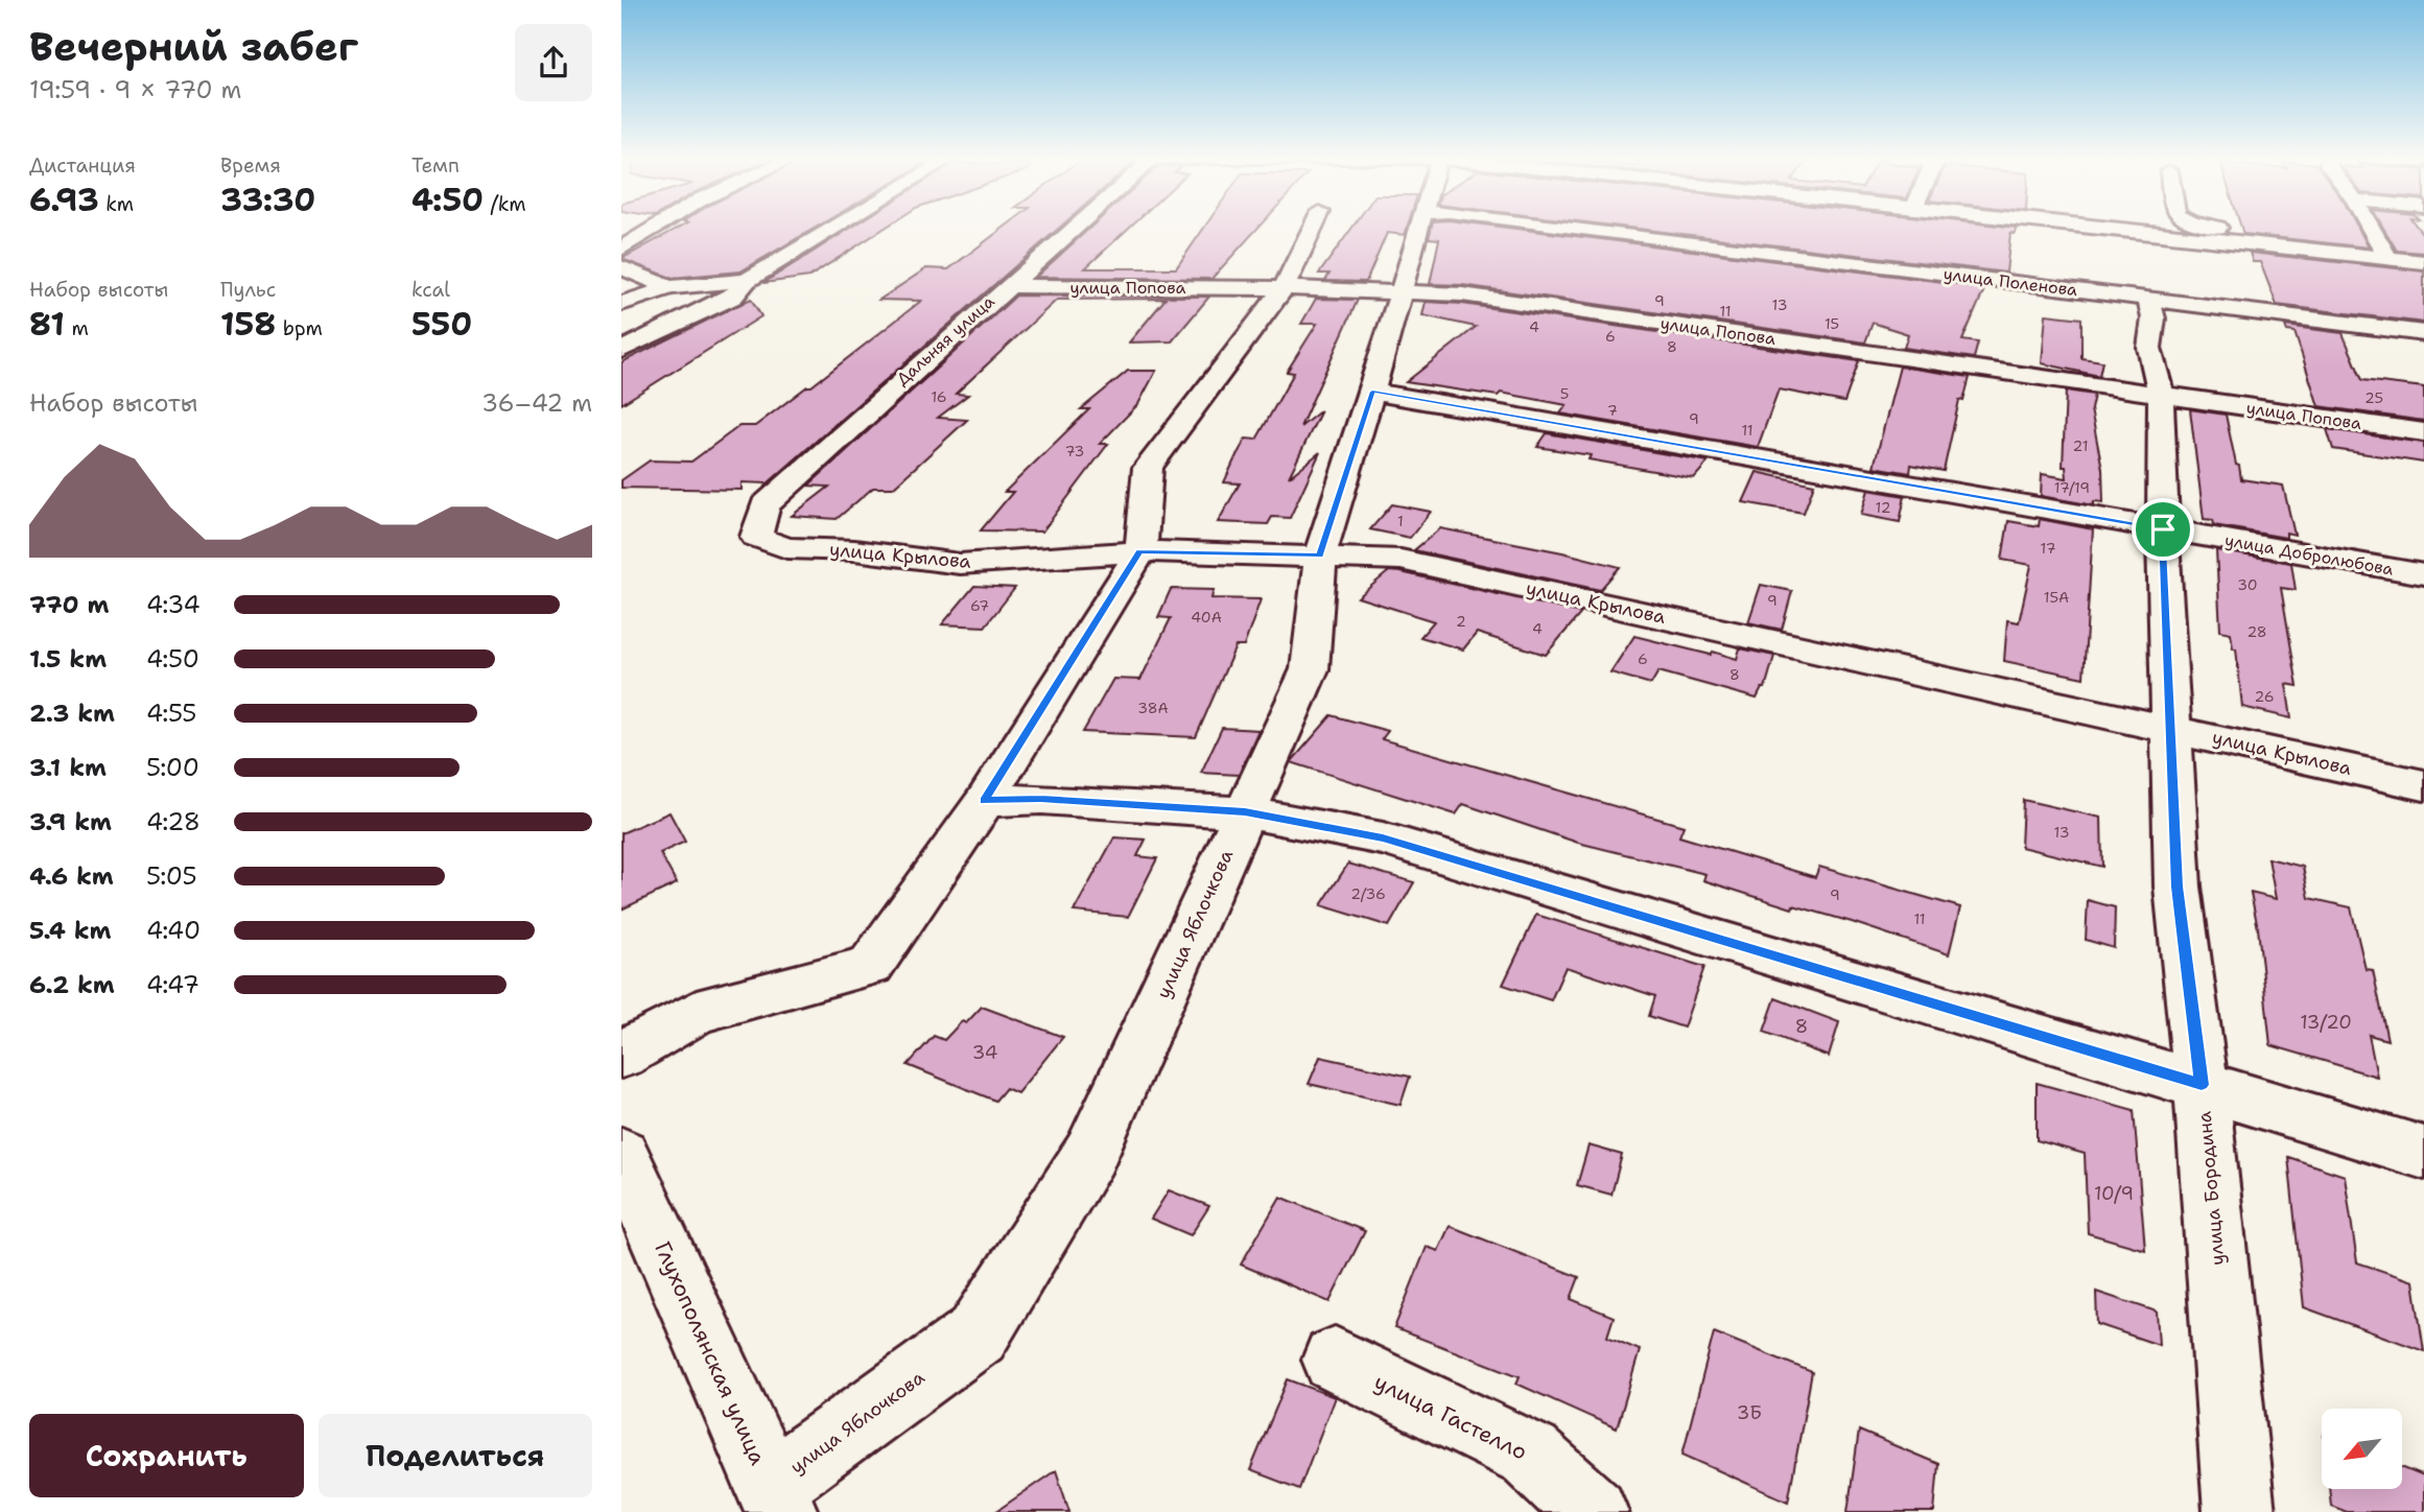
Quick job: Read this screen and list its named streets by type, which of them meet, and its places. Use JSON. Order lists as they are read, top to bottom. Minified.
{"streets":{"street":["улица Поленова","улица Попова","Дальняя улица","улица Добролюбова","улица Крылова","улица Яблочкова","улица Бородина","Глухополянская улица","улица Гастелло"]},"crossings":[["улица Поленова","улица Бородина"],["улица Попова","Дальняя улица"],["улица Попова","улица Яблочкова"],["улица Попова","улица Бородина"],["Дальняя улица","улица Крылова"],["улица Добролюбова","улица Яблочкова"],["улица Добролюбова","улица Бородина"],["улица Крылова","улица Яблочкова"],["улица Крылова","улица Бородина"],["улица Яблочкова","Глухополянская улица"]],"house_numbers":["9","13","11","15","4","6","8","5","16","25","7","9","11","21","73","17/19","12","1","17","30","15А","9","67","40А","2","4","28","6","8","26","38А","13","2/36","9","11","13/20","8","34","10/9","3Б"],"north":"bottom left","page":{"heading":["Вечерний забег","19:59 · 9 × 770 m"],"stats":[["Дистанция","6.93 km"],["Время","33:30"],["Темп","4:50 /km"],["Набор высоты","81 m"],["Пульс","158 bpm"],["kcal","550"]],"chart":["Набор высоты","36–42 m"],"list":[{"name":"770 m","note":"4:34"},{"name":"1.5 km","note":"4:50"},{"name":"2.3 km","note":"4:55"},{"name":"3.1 km","note":"5:00"},{"name":"3.9 km","note":"4:28"},{"name":"4.6 km","note":"5:05"},{"name":"5.4 km","note":"4:40"},{"name":"6.2 km","note":"4:47"}],"buttons":["Сохранить","Поделиться"]}}
